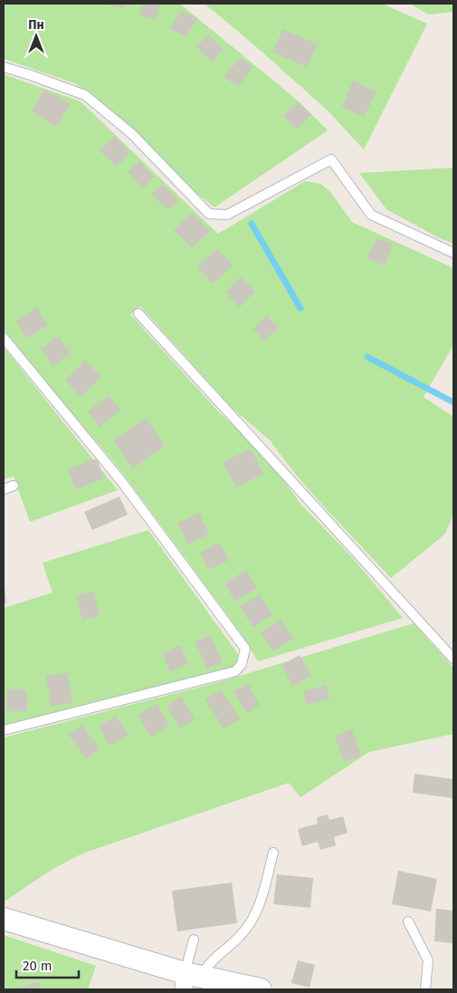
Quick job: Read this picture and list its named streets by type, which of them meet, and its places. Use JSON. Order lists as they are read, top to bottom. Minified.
{"scale_bar":"20 m","north":"top"}
